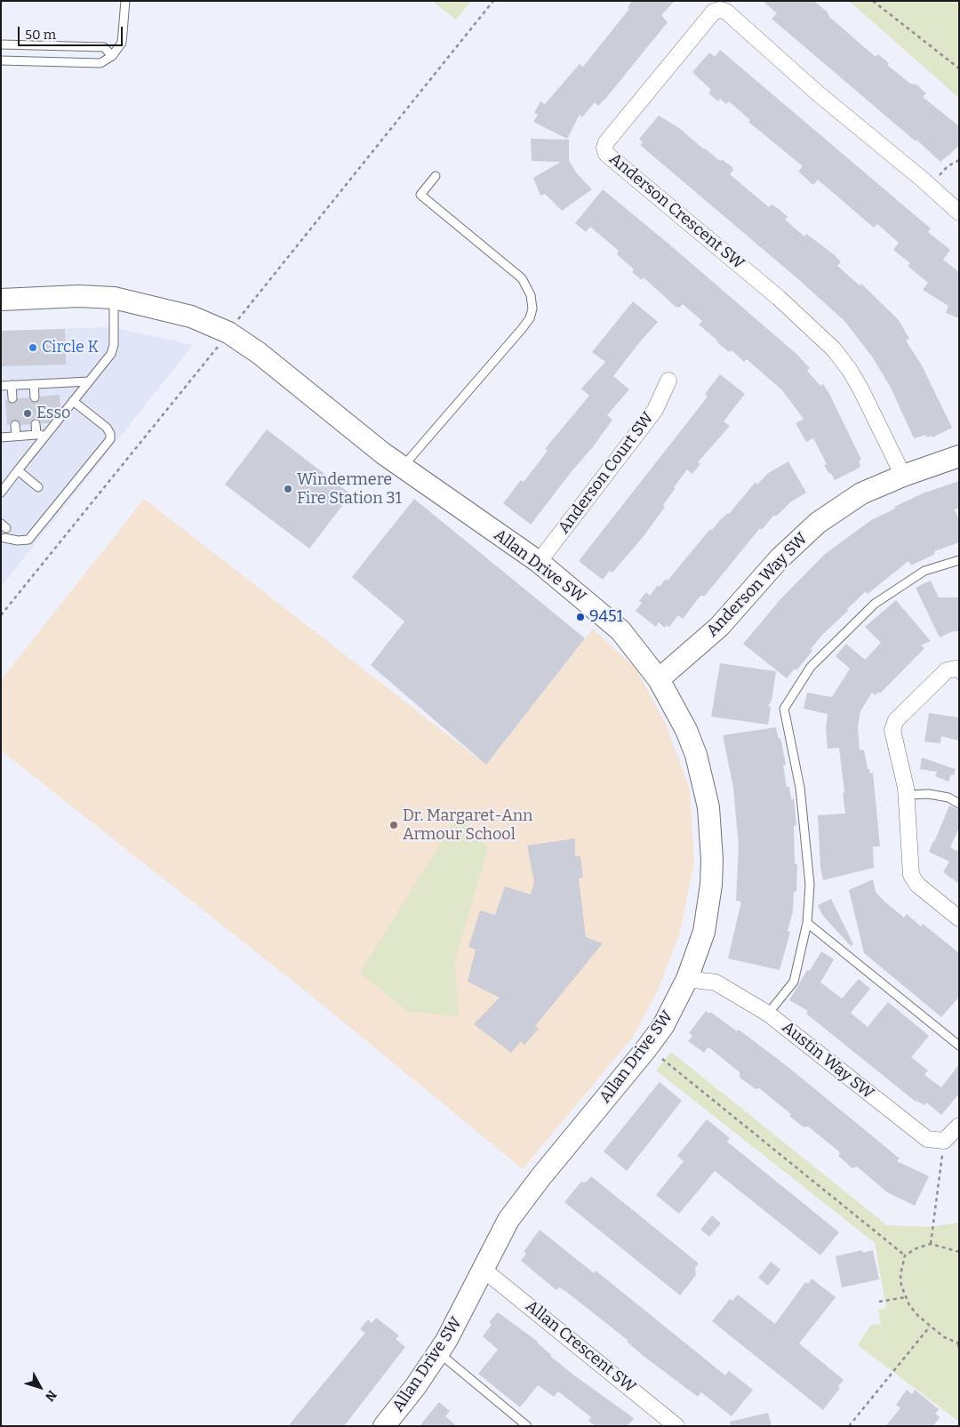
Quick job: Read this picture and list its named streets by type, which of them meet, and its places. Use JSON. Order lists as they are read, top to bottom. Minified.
{"streets":{"street":["Anderson Crescent SW","Anderson Court SW","Allan Drive SW","Anderson Way SW","Austin Way SW","Allan Crescent SW"]},"crossings":[["Anderson Crescent SW","Anderson Way SW"],["Anderson Court SW","Allan Drive SW"],["Allan Drive SW","Anderson Way SW"],["Allan Drive SW","Austin Way SW"],["Allan Drive SW","Allan Crescent SW"]],"places":["Circle K","Esso","Windermere Fire Station 31","9451","Dr. Margaret-Ann Armour School"],"scale_bar":"50 m","north":"bottom right"}
